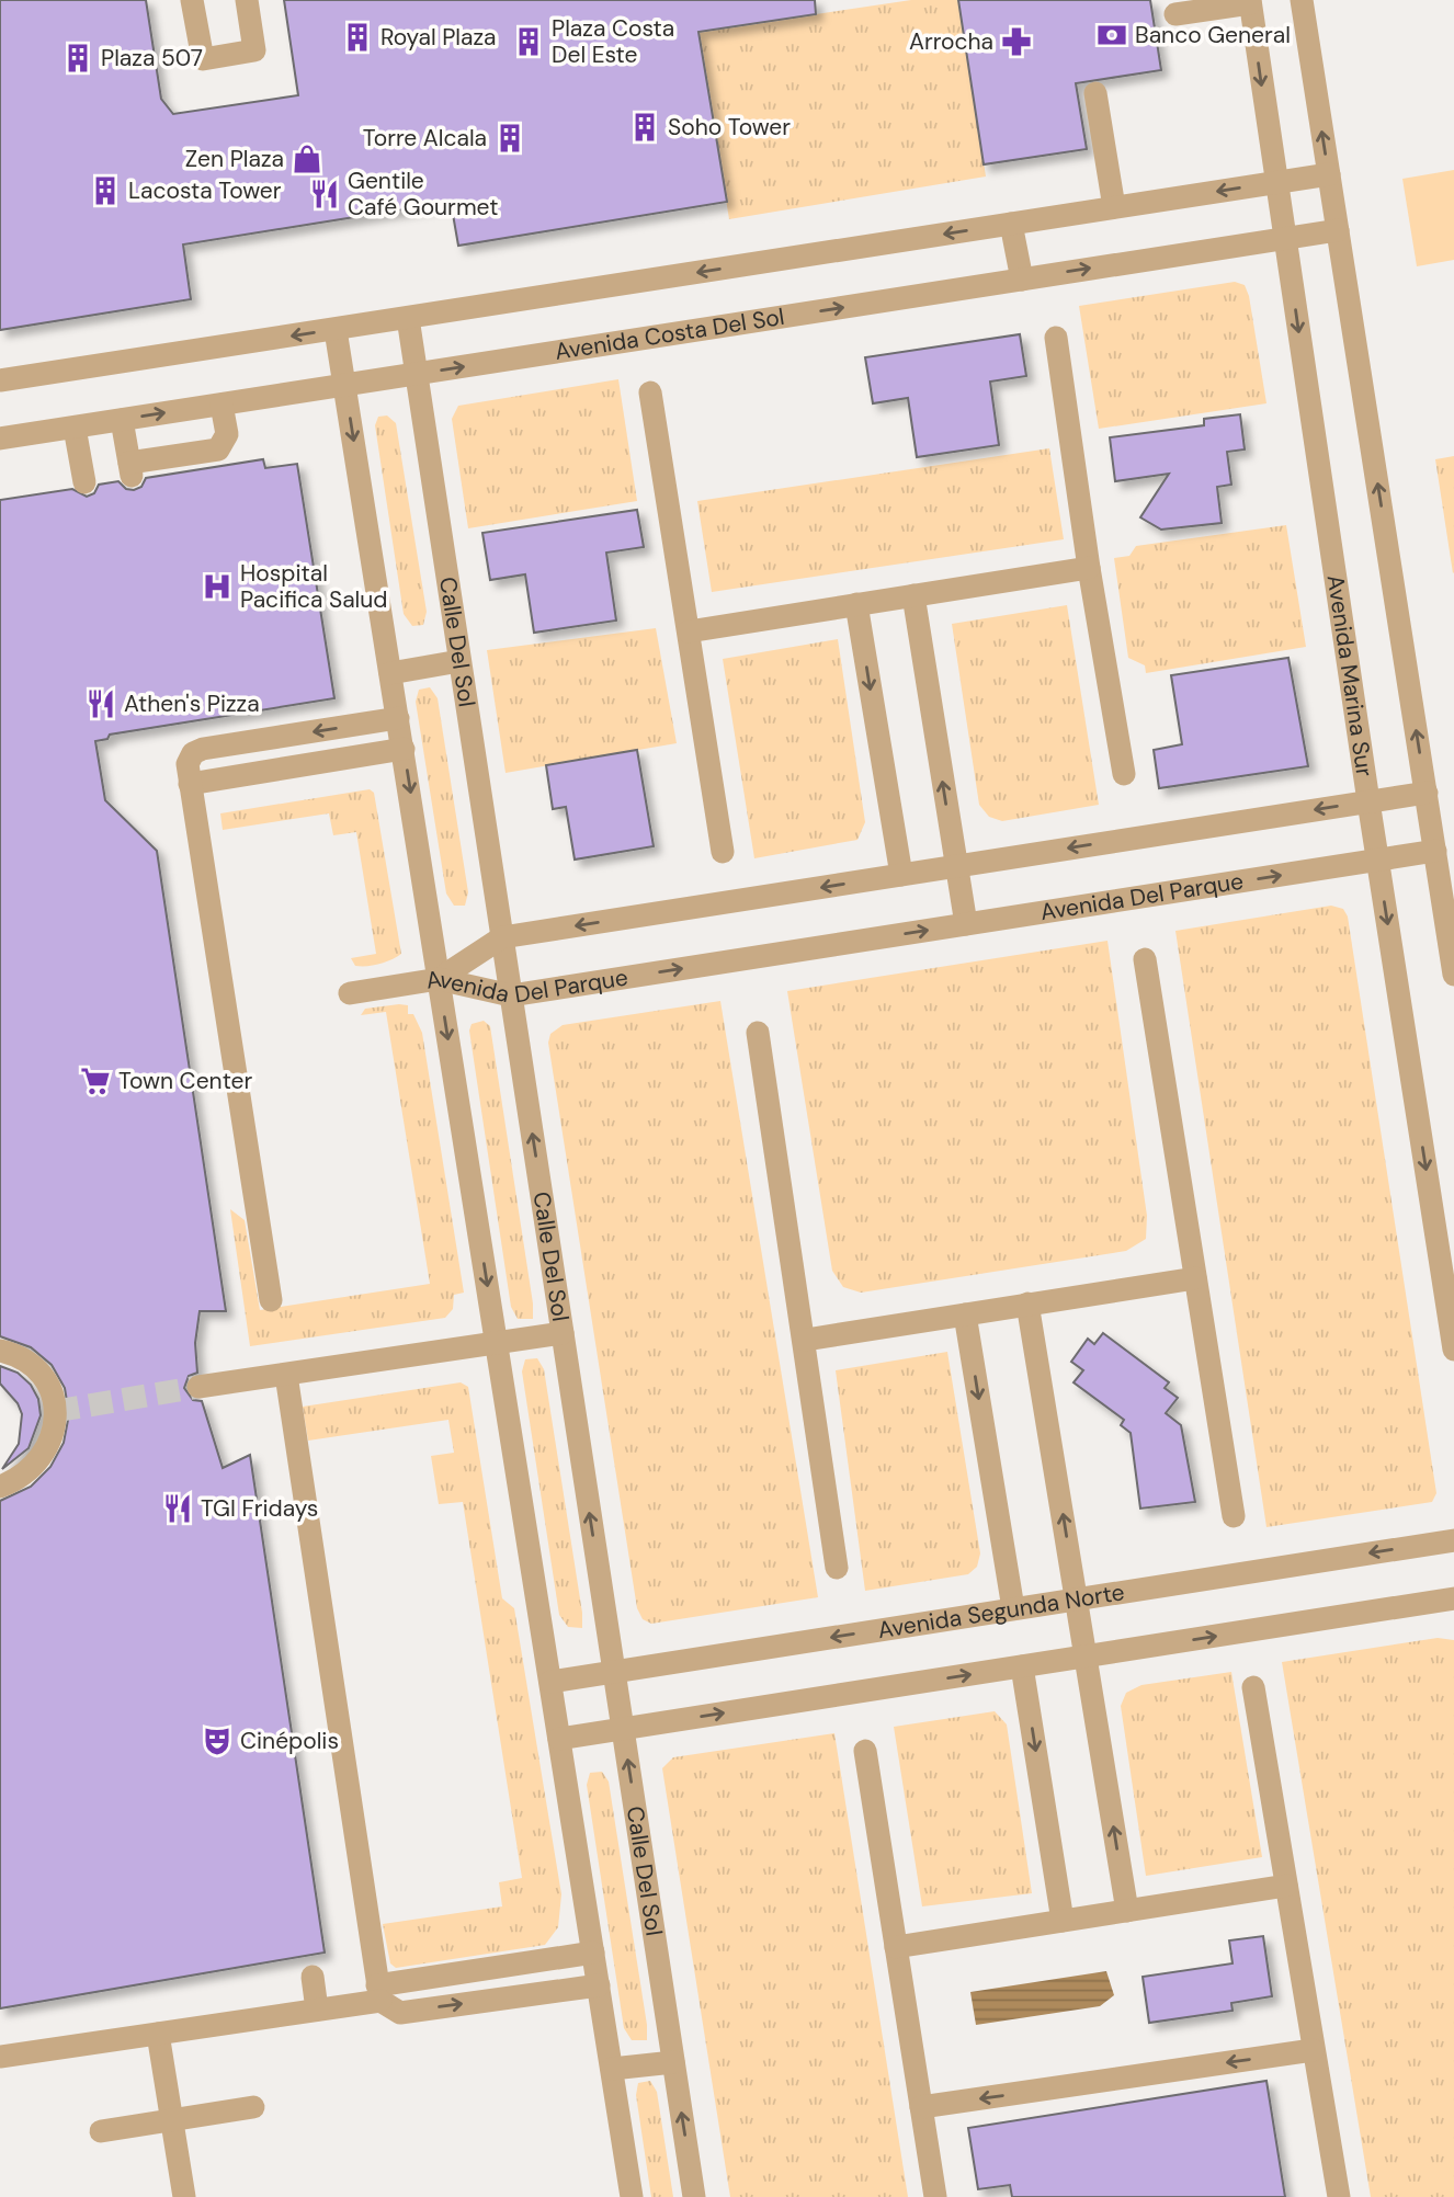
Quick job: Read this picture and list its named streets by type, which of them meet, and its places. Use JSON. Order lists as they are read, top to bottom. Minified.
{"streets":{"street":["Avenida Costa Del Sol","Calle Del Sol","Avenida Marina Sur","Avenida Del Parque","Avenida Segunda Norte"]},"crossings":[["Avenida Costa Del Sol","Calle Del Sol"],["Avenida Costa Del Sol","Avenida Marina Sur"],["Calle Del Sol","Avenida Del Parque"],["Calle Del Sol","Avenida Segunda Norte"],["Avenida Marina Sur","Avenida Del Parque"]],"places":{"bank":["Banco General"],"building":["Royal Plaza","Plaza Costa Del Este","Plaza 507","Soho Tower","Torre Alcala","Lacosta Tower"],"pharmacy":["Arrocha"],"shop":["Zen Plaza"],"restaurant":["Gentile Café Gourmet","Athen's Pizza","TGI Fridays"],"hospital":["Hospital Pacifica Salud"],"supermarket":["Town Center"],"theatre":["Cinépolis"]}}
